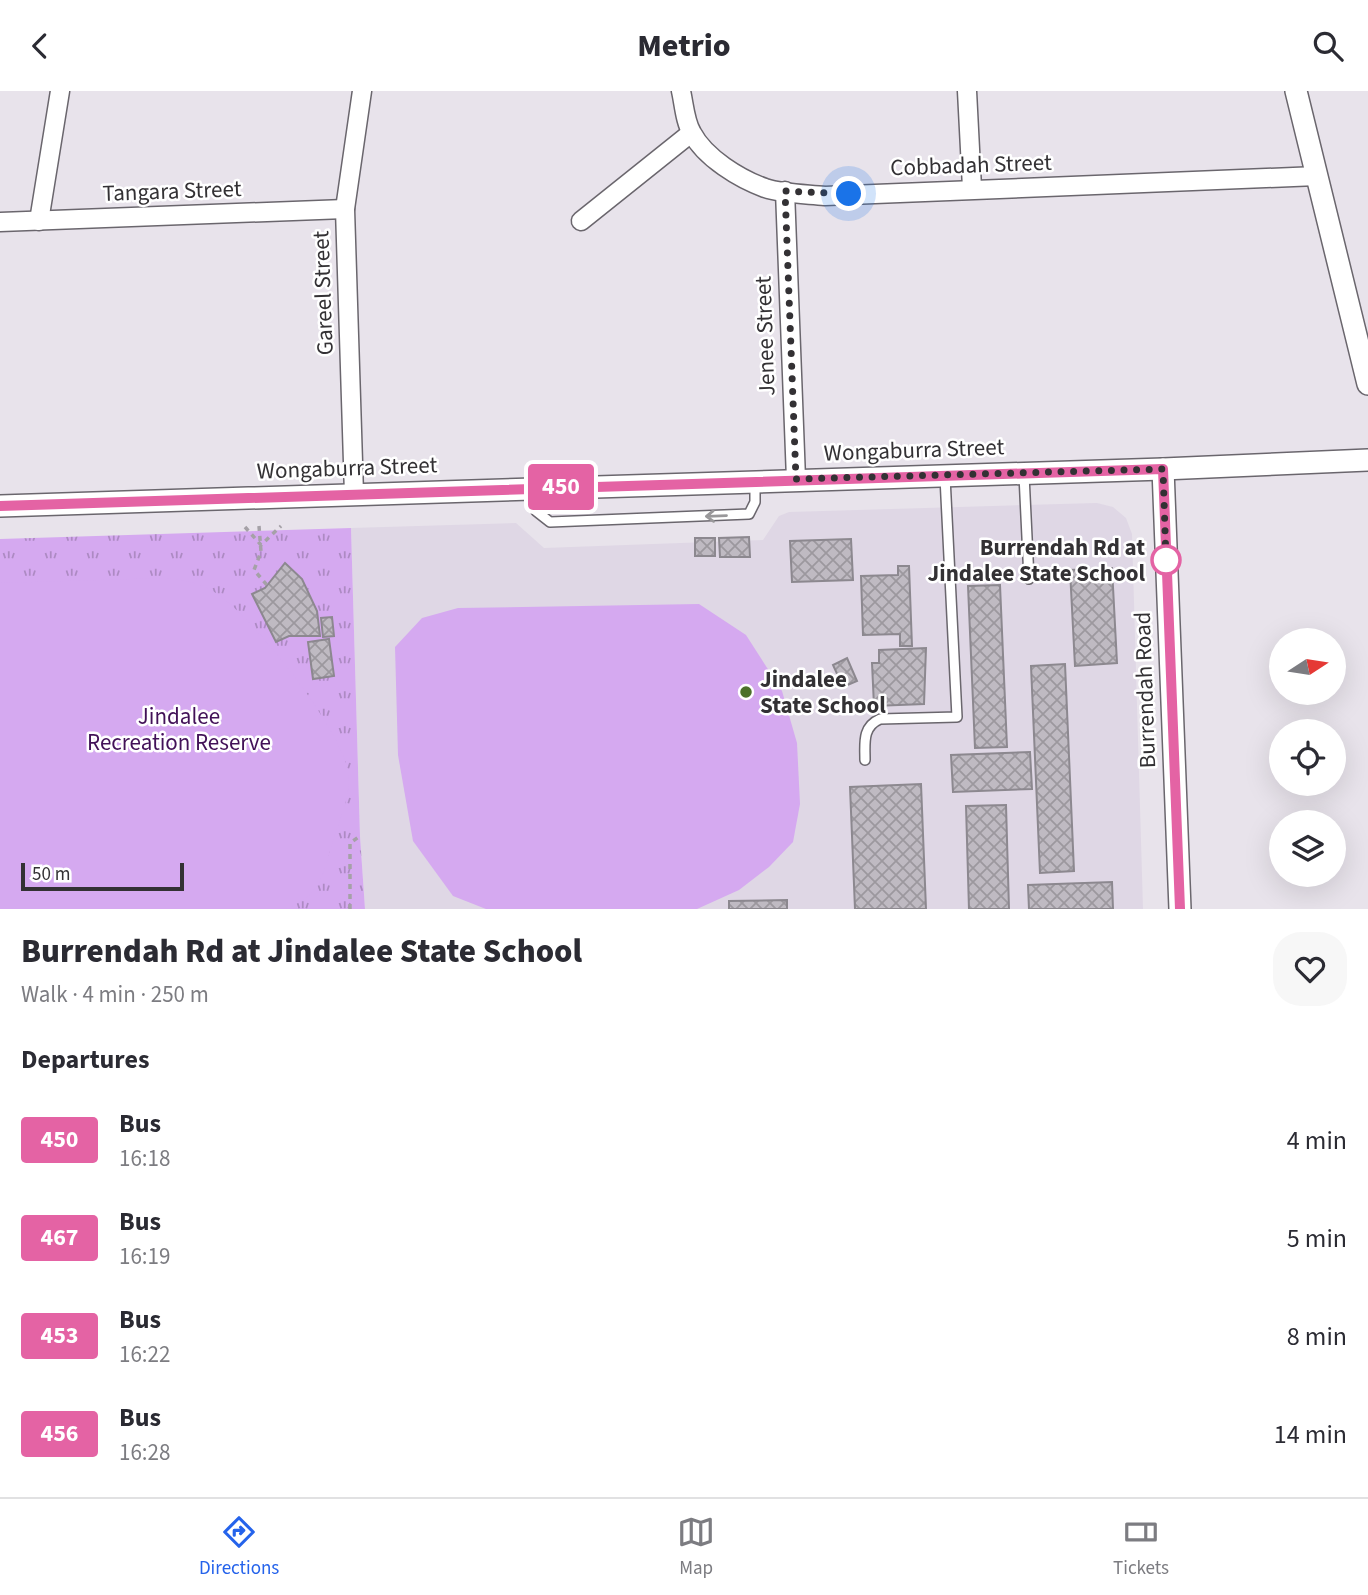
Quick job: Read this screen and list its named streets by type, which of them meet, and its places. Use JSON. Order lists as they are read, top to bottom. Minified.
{"streets":{"street":["Cobbadah Street","Tangara Street","Gareel Street","Jenee Street","Wongaburra Street","Burrendah Road"]},"crossings":[["Cobbadah Street","Jenee Street"],["Tangara Street","Gareel Street"],["Gareel Street","Wongaburra Street"],["Jenee Street","Wongaburra Street"],["Wongaburra Street","Burrendah Road"]],"parks":["Jindalee Recreation Reserve"],"places":["Burrendah Rd at Jindalee State School","Jindalee State School"],"lines":["bus line 450"],"scale_bar":"50 m","north":"right","page":{"header":"Metrio","on_map":"450","scale":"50 m","heading":[["Burrendah Rd at Jindalee State School","Walk · 4 min · 250 m"],"Departures"],"list":[{"mark":"450","name":"Bus","note":"16:18","value":"4 min"},{"mark":"467","name":"Bus","note":"16:19","value":"5 min"},{"mark":"453","name":"Bus","note":"16:22","value":"8 min"},{"mark":"456","name":"Bus","note":"16:28","value":"14 min"}],"tabs":["Directions","Map","Tickets"]}}
